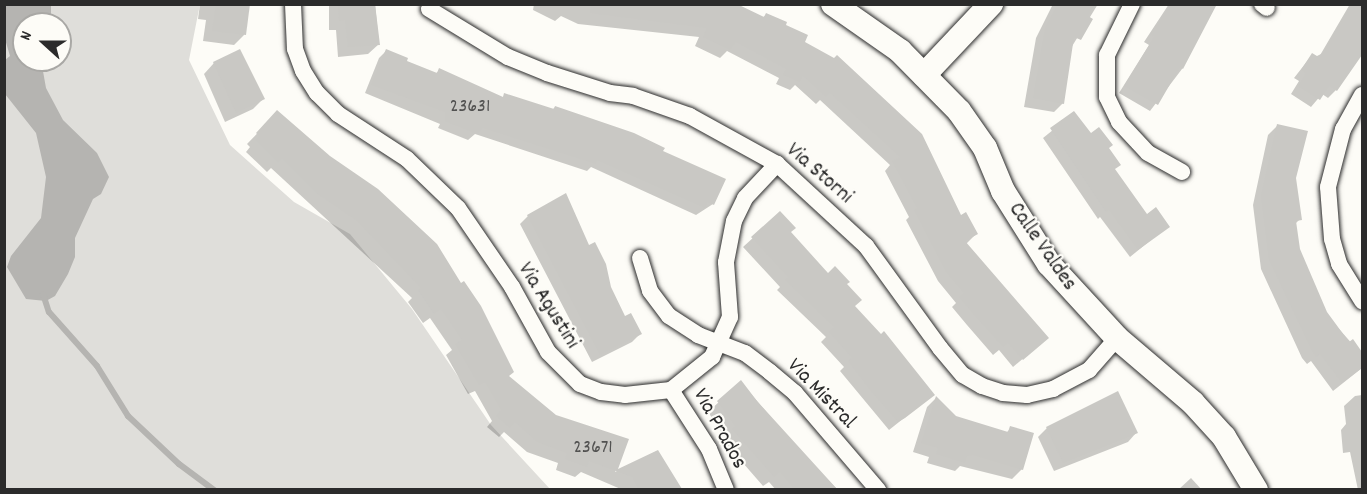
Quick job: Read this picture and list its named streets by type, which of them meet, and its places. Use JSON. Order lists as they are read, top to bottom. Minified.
{"streets":{"street":["Via Storni","Calle Valdes","Via Agustini","Via Mistral","Via Prados"]},"crossings":[["Via Storni","Calle Valdes"],["Via Agustini","Via Prados"]],"house_numbers":["23631","23671"],"north":"left"}
